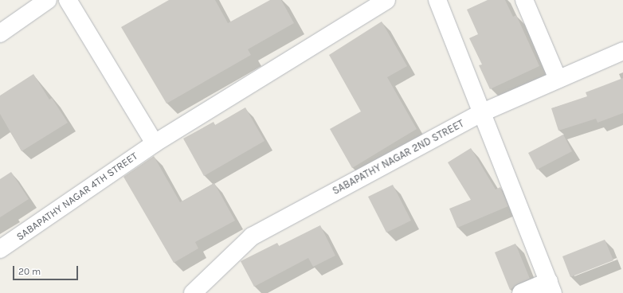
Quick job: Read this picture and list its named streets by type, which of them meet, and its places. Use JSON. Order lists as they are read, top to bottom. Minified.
{"streets":{"street":["SABAPATHY NAGAR 2ND STREET","SABAPATHY NAGAR 4TH STREET"]},"scale_bar":"20 m"}
